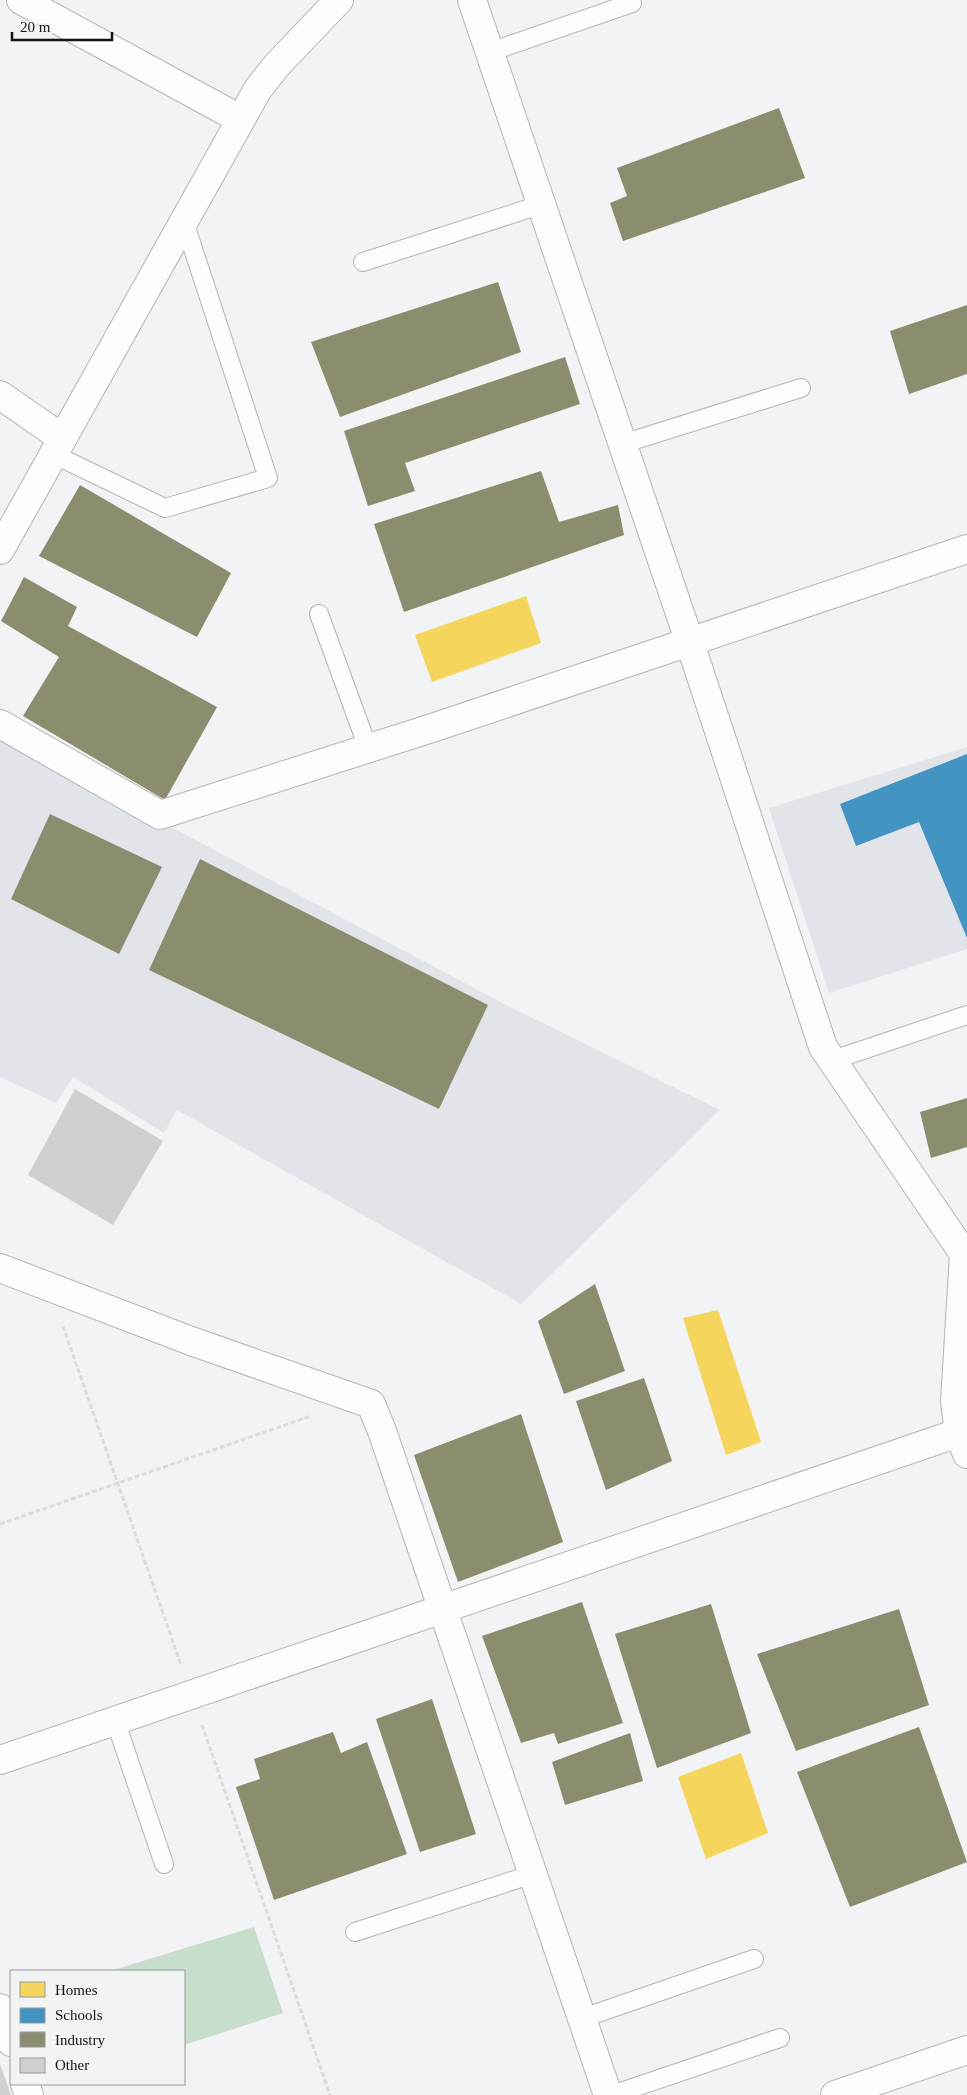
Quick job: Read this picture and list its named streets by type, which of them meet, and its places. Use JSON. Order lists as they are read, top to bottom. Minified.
{"legend":["Homes","Schools","Industry","Other"],"scale_bar":"20 m"}
